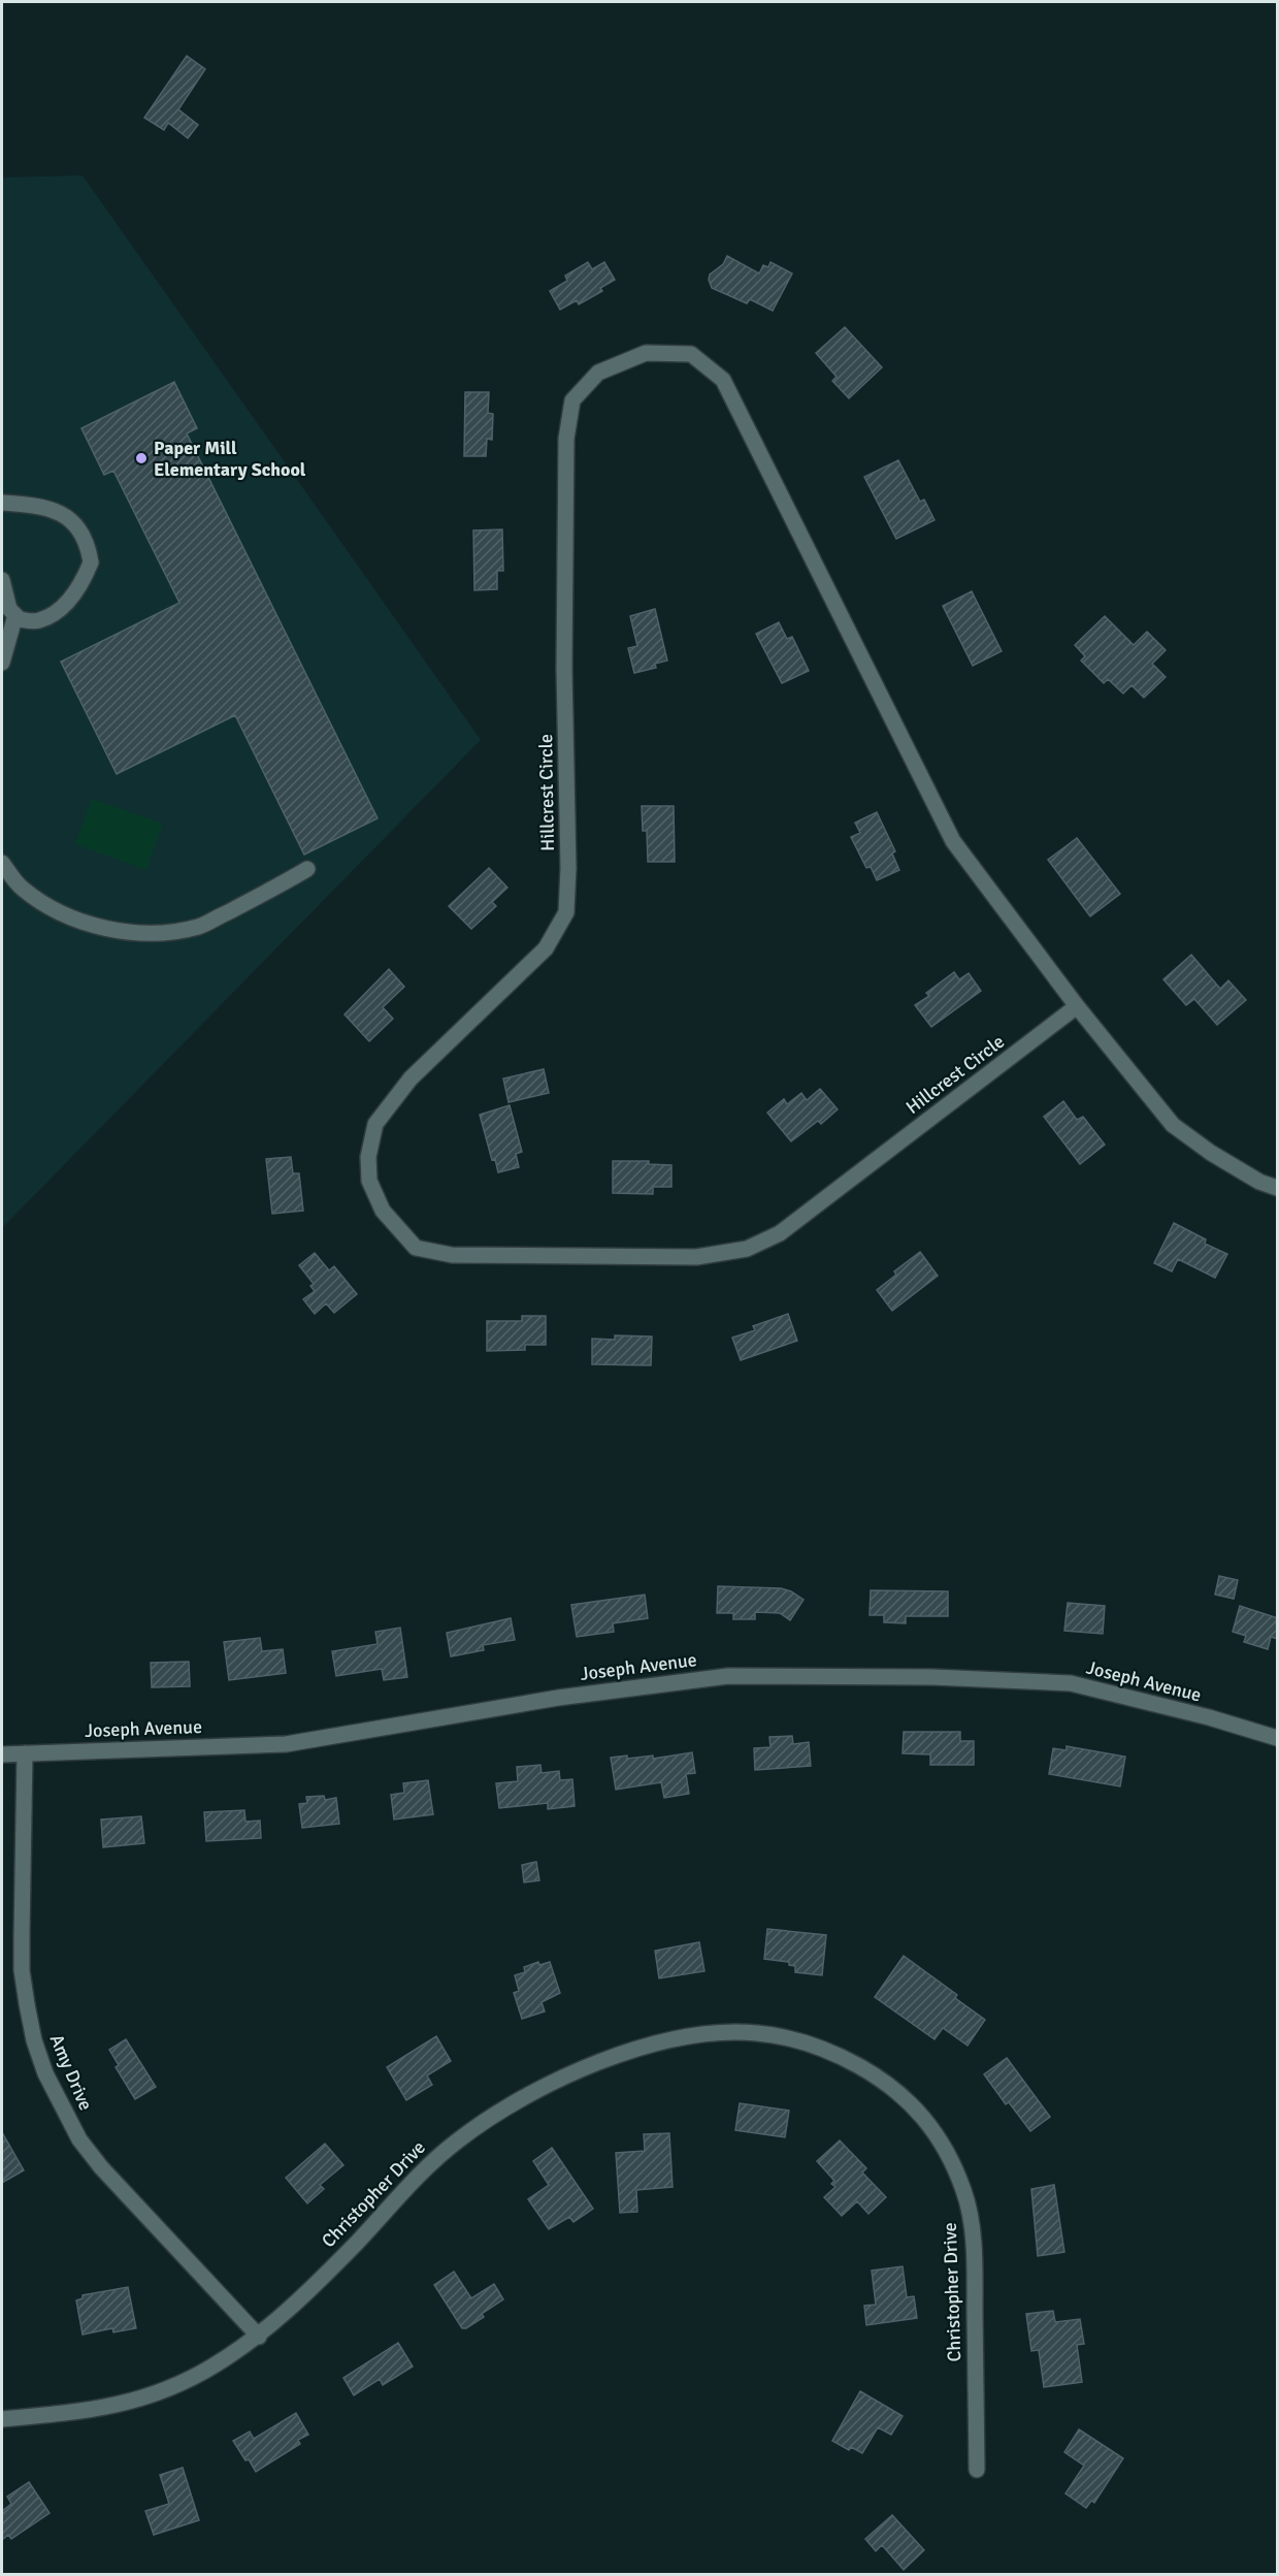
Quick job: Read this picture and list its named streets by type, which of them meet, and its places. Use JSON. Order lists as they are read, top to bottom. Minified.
{"streets":{"street":["Hillcrest Circle","Joseph Avenue","Amy Drive","Christopher Drive"]},"crossings":[["Joseph Avenue","Amy Drive"],["Amy Drive","Christopher Drive"]],"places":["Paper Mill Elementary School"]}
